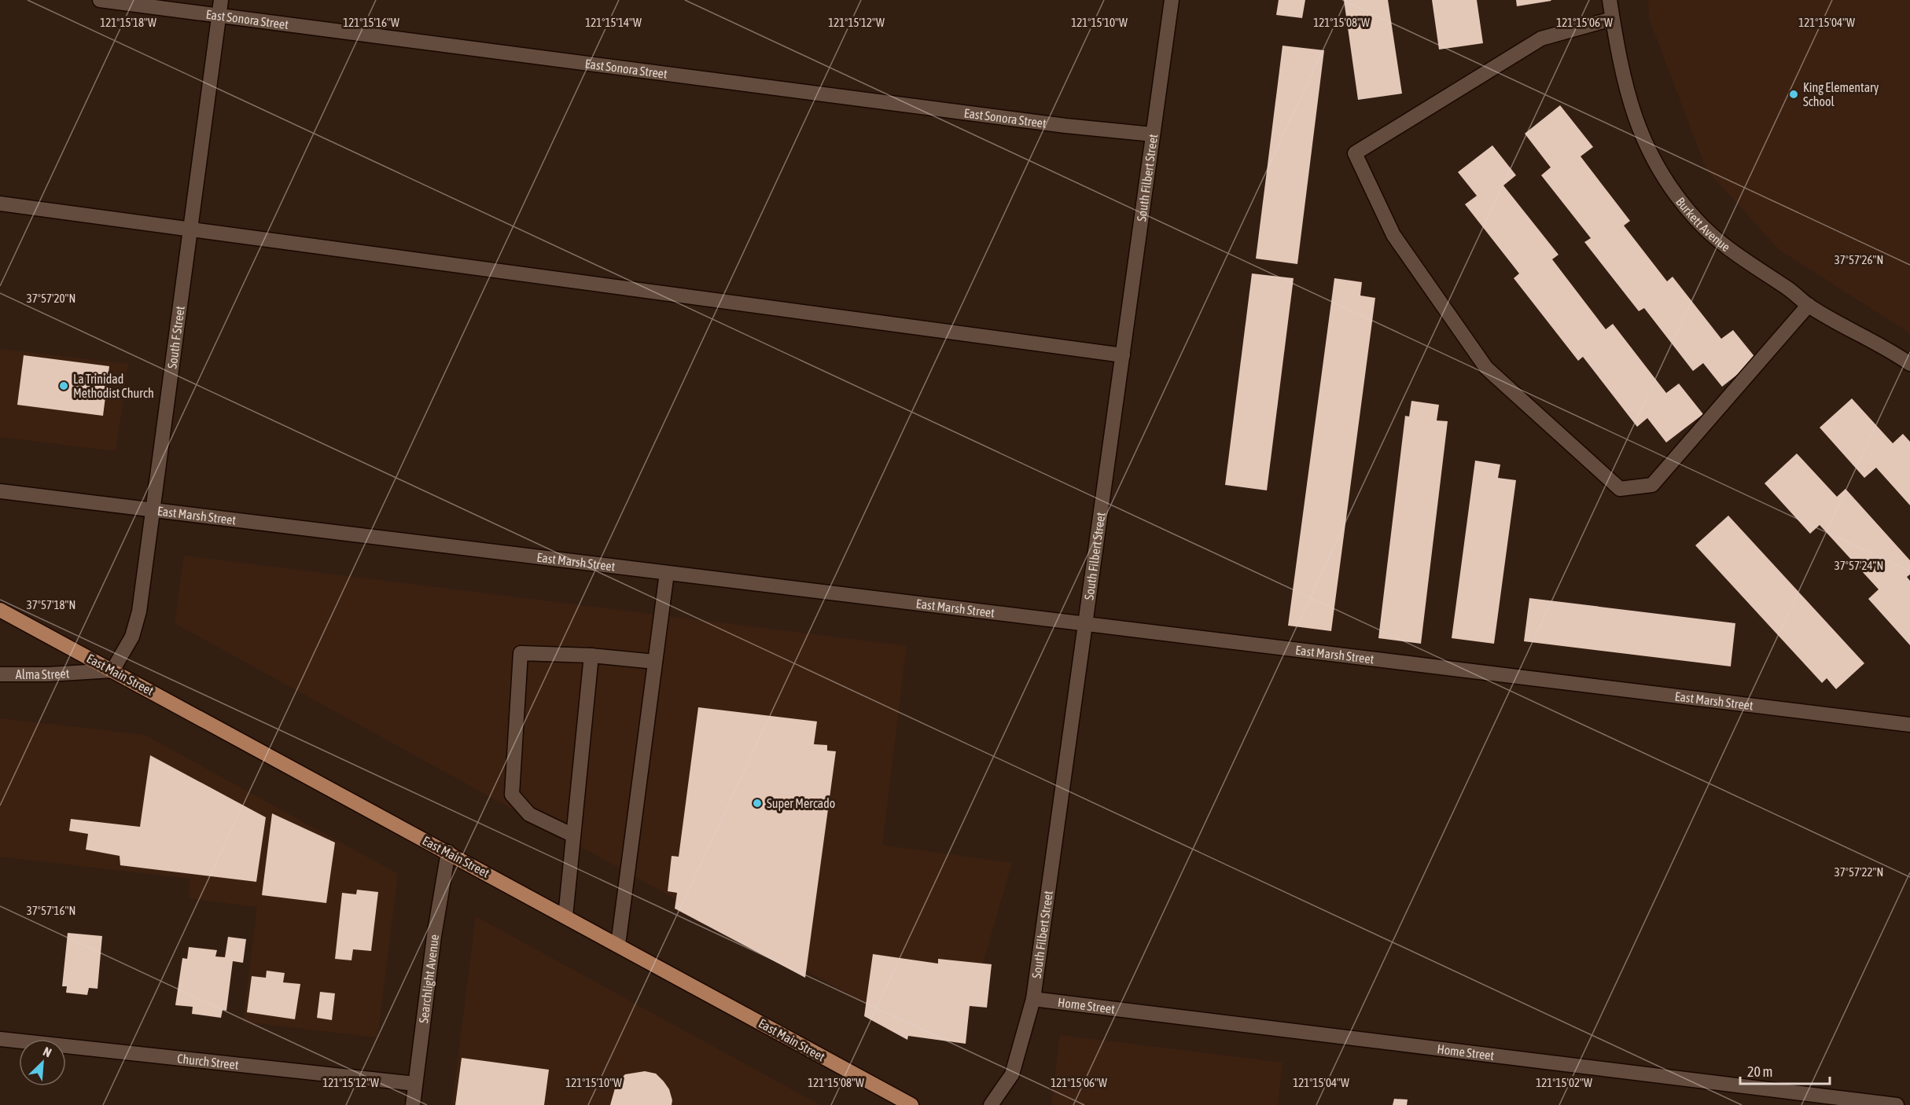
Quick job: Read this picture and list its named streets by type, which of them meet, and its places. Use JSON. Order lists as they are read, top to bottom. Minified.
{"streets":{"main road":["East Main Street"],"street":["East Sonora Street","South Filbert Street","Burkett Avenue","South F Street","East Marsh Street","Alma Street","Searchlight Avenue","Home Street","Church Street"]},"crossings":[["East Sonora Street","South Filbert Street"],["East Sonora Street","South F Street"],["South Filbert Street","East Marsh Street"],["South Filbert Street","Home Street"],["South F Street","East Marsh Street"],["South F Street","Alma Street"],["South F Street","East Main Street"],["Alma Street","East Main Street"],["East Main Street","Searchlight Avenue"],["Searchlight Avenue","Church Street"]],"places":["King Elementary School","La Trinidad Methodist Church","Super Mercado"],"scale_bar":"20 m","north":"top right","coordinates":["121°15'18\"W","121°15'16\"W","121°15'14\"W","121°15'12\"W","121°15'10\"W","121°15'08\"W","121°15'06\"W","121°15'04\"W","37°57'26\"N","37°57'20\"N","37°57'24\"N","37°57'18\"N","37°57'22\"N","37°57'16\"N","121°15'02\"W"]}
